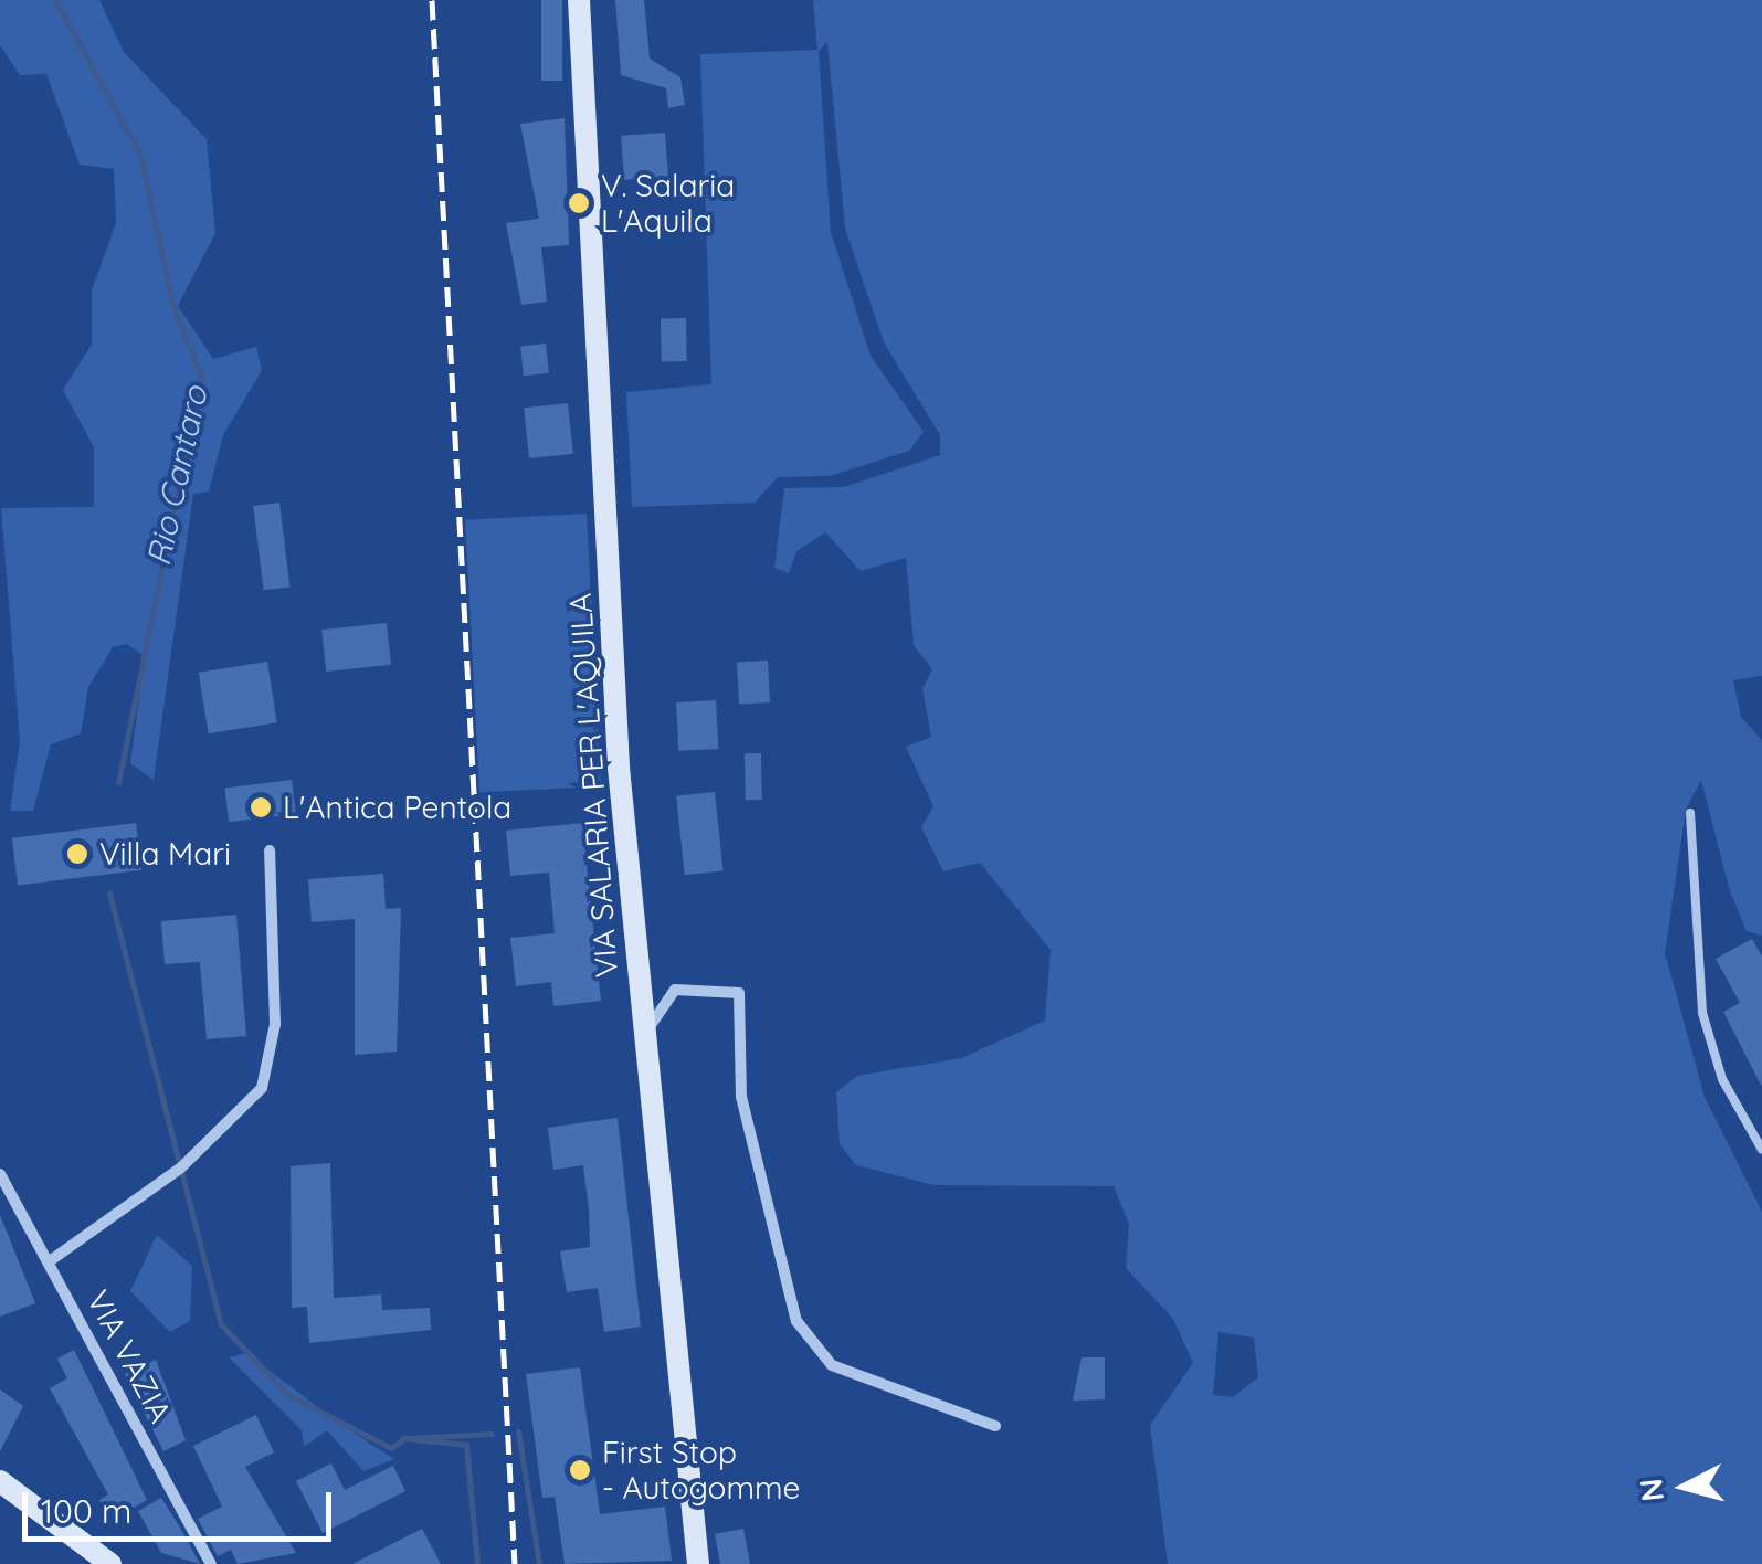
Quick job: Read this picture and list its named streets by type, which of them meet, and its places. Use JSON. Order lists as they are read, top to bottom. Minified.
{"streets":{"main road":["VIA SALARIA PER L'AQUILA"],"street":["VIA VAZIA"]},"water":["Rio Cantaro"],"places":["V. Salaria L'Aquila","L'Antica Pentola","Villa Mari","First Stop - Autogomme"],"scale_bar":"100 m","north":"left"}
